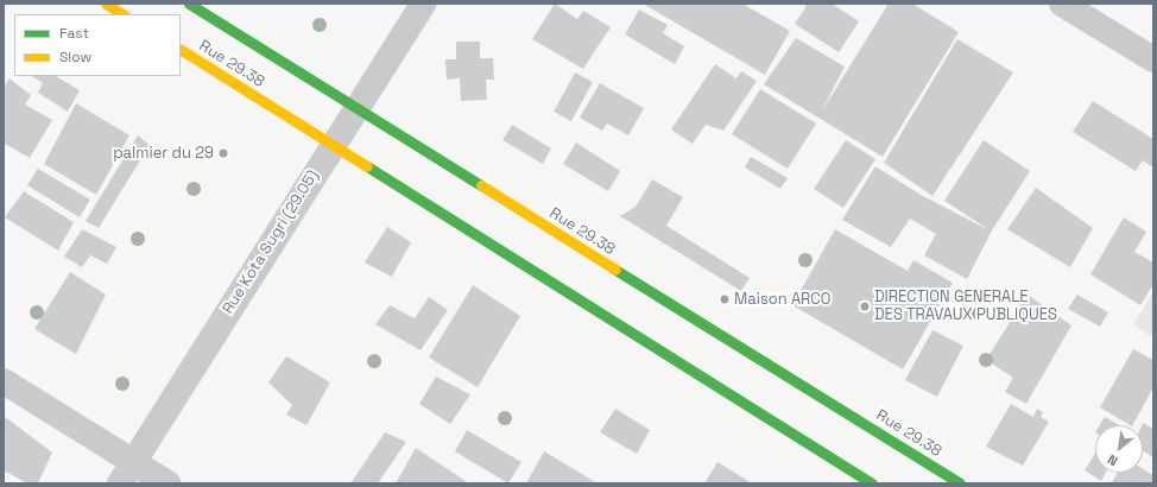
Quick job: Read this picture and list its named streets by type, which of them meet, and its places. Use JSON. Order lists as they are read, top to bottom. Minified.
{"streets":{"main road":["Rue 29.38"],"street":["Rue Kota Sugri (29.05)"]},"crossings":[["Rue 29.38","Rue Kota Sugri (29.05)"]],"places":["palmier du 29","Maison ARCO","DIRECTION GENERALE DES TRAVAUX PUBLIQUES"],"legend":["Fast","Slow"],"north":"bottom left"}
